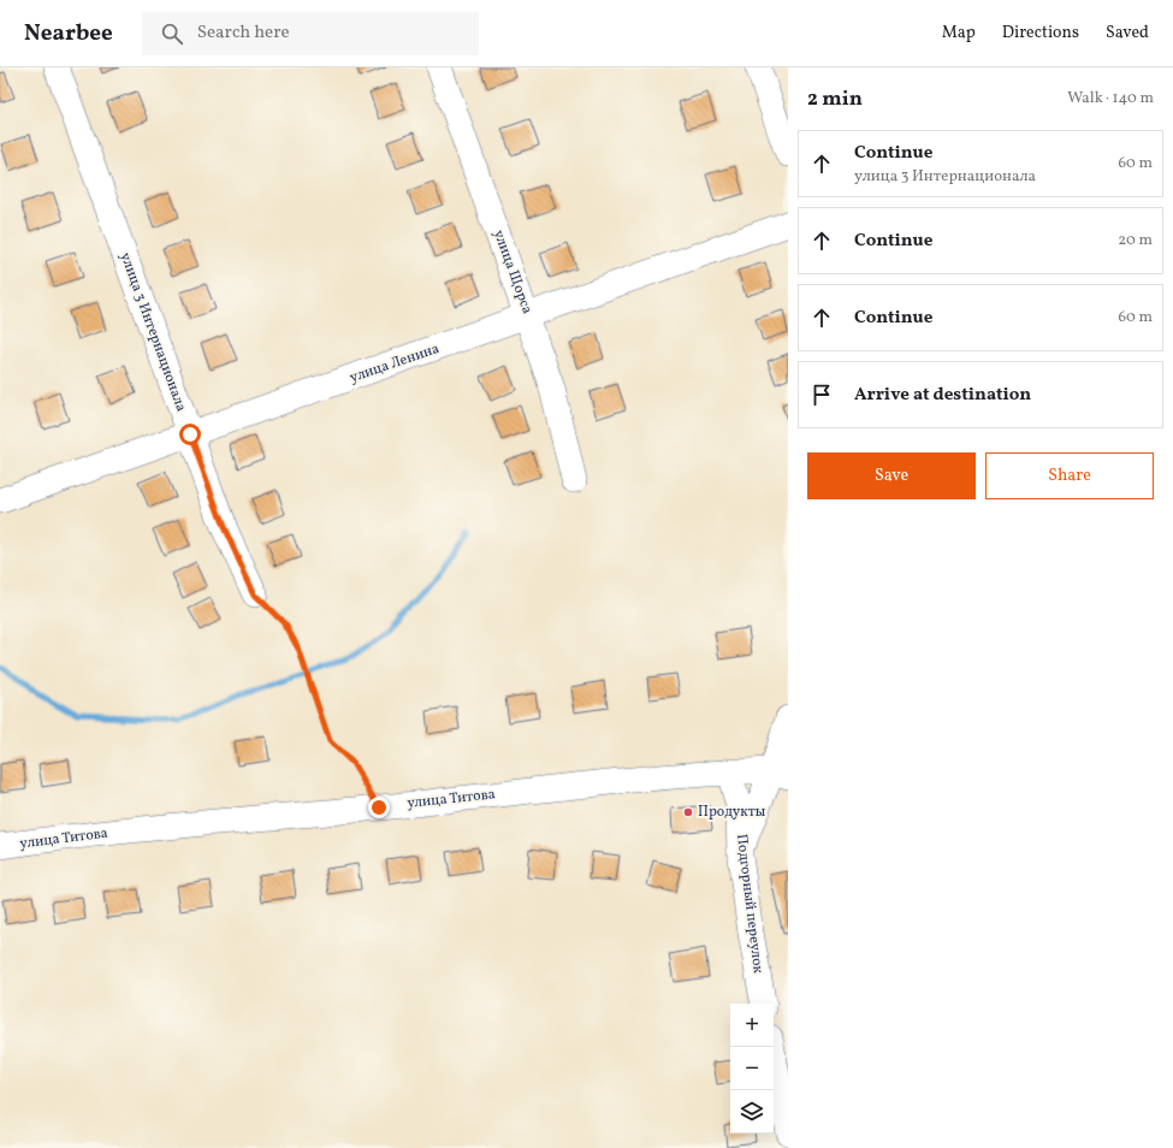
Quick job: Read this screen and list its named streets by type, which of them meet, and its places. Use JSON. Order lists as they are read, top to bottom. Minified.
{"streets":{"street":["улица Щорса","улица 3 Интернационала","улица Ленина","улица Титова","Подгорный переулок"]},"crossings":[["улица Щорса","улица Ленина"],["улица 3 Интернационала","улица Ленина"],["улица Титова","Подгорный переулок"]],"places":["Продукты"],"page":{"header":"Nearbee","search":"Search here","nav":["Map","Directions","Saved"],"heading":["2 min","Walk · 140 m"],"list":[["Continue","улица 3 Интернационала","60 m"],["Continue","20 m"],["Continue","60 m"],"Arrive at destination"],"buttons":["Save","Share"],"map_buttons":["+","−"]}}
